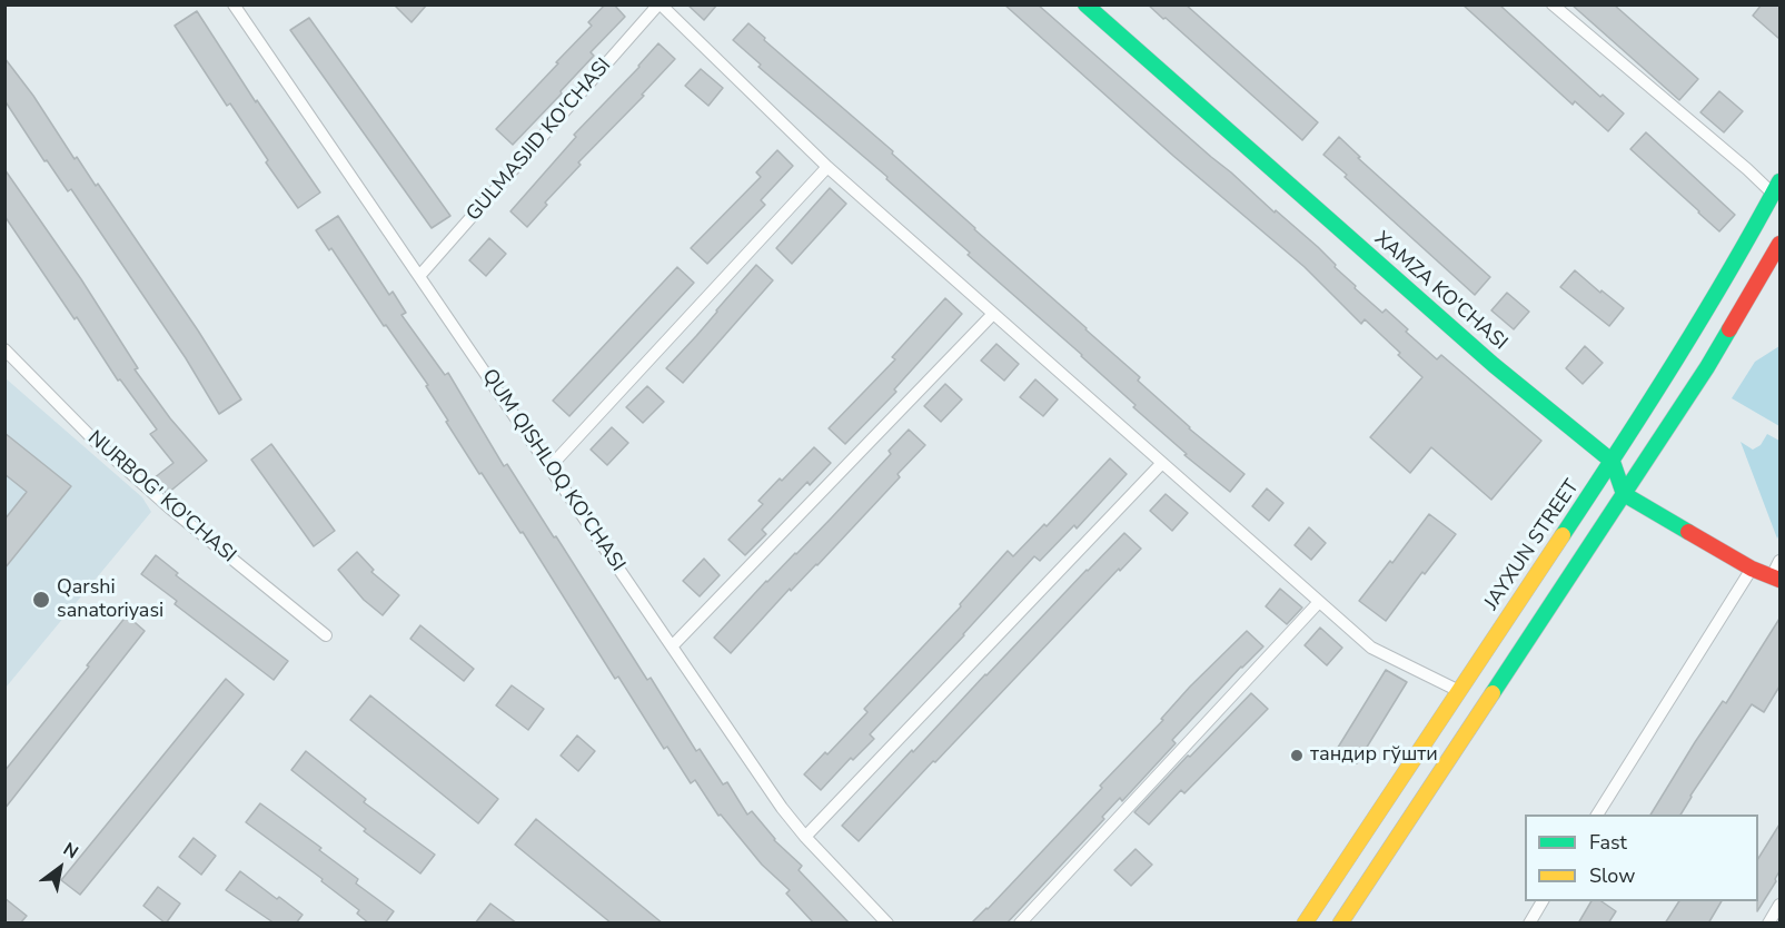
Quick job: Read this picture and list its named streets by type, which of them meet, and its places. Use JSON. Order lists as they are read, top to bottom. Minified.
{"streets":{"main road":["XAMZA KO'CHASI","JAYXUN STREET"],"street":["GULMASJID KO'CHASI","QUM QISHLOQ KO'CHASI","NURBOG' KO'CHASI"]},"crossings":[["GULMASJID KO'CHASI","QUM QISHLOQ KO'CHASI"],["XAMZA KO'CHASI","JAYXUN STREET"]],"places":["Qarshi sanatoriyasi","тандир гўшти"],"legend":["Fast","Slow"],"north":"top right"}
